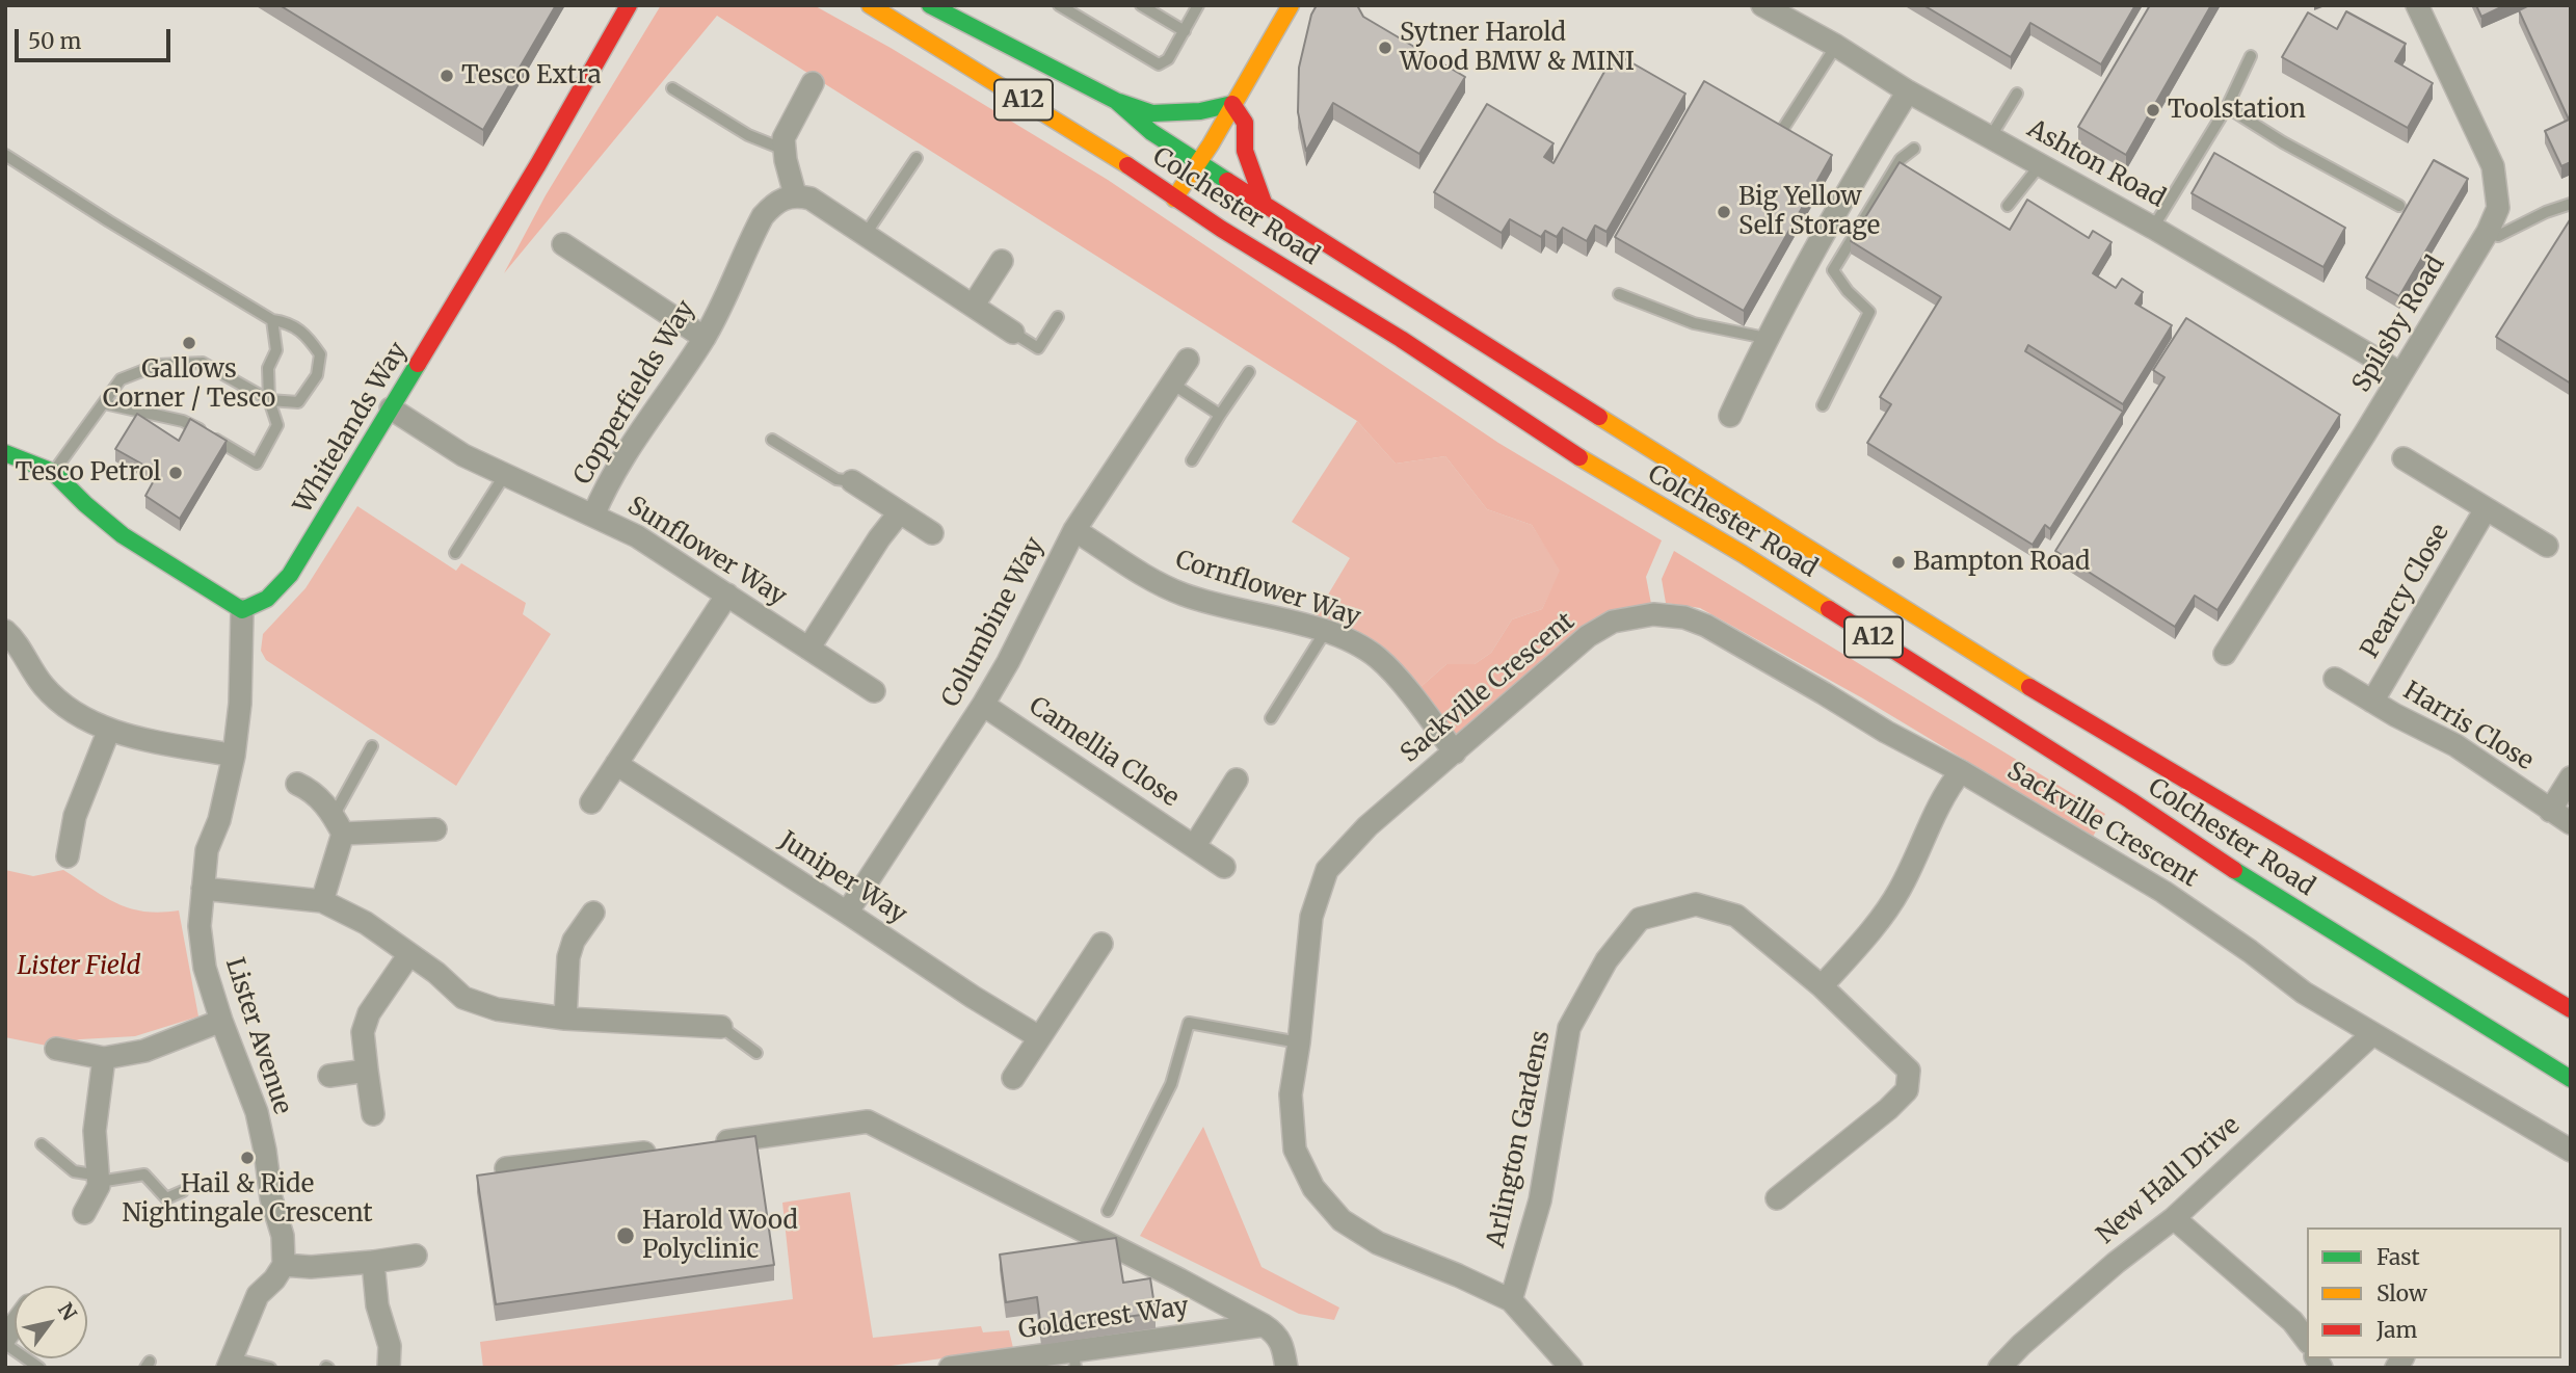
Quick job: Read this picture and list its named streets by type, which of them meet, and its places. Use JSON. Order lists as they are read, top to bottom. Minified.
{"streets":{"main road":["A12","Colchester Road","Whitelands Way"],"street":["Ashton Road","Spilsby Road","Copperfields Way","Sunflower Way","Cornflower Way","Pearcy Close","Columbine Way","Sackville Crescent","Harris Close","Camellia Close","Juniper Way","Lister Avenue","Arlington Gardens","New Hall Drive","Goldcrest Way"]},"crossings":[["Ashton Road","Spilsby Road"],["Copperfields Way","Sunflower Way"],["Whitelands Way","Sunflower Way"],["Whitelands Way","Lister Avenue"],["Cornflower Way","Columbine Way"],["Cornflower Way","Sackville Crescent"],["Pearcy Close","Harris Close"],["Columbine Way","Camellia Close"],["Columbine Way","Juniper Way"],["Sackville Crescent","Arlington Gardens"],["Sackville Crescent","New Hall Drive"]],"parks":["Lister Field"],"places":["Sytner Harold Wood BMW & MINI","Tesco Extra","Toolstation","Big Yellow Self Storage","Gallows Corner / Tesco","Tesco Petrol","Bampton Road","Hail & Ride Nightingale Crescent","Harold Wood Polyclinic"],"legend":["Fast","Slow","Jam"],"scale_bar":"50 m","north":"top right"}
